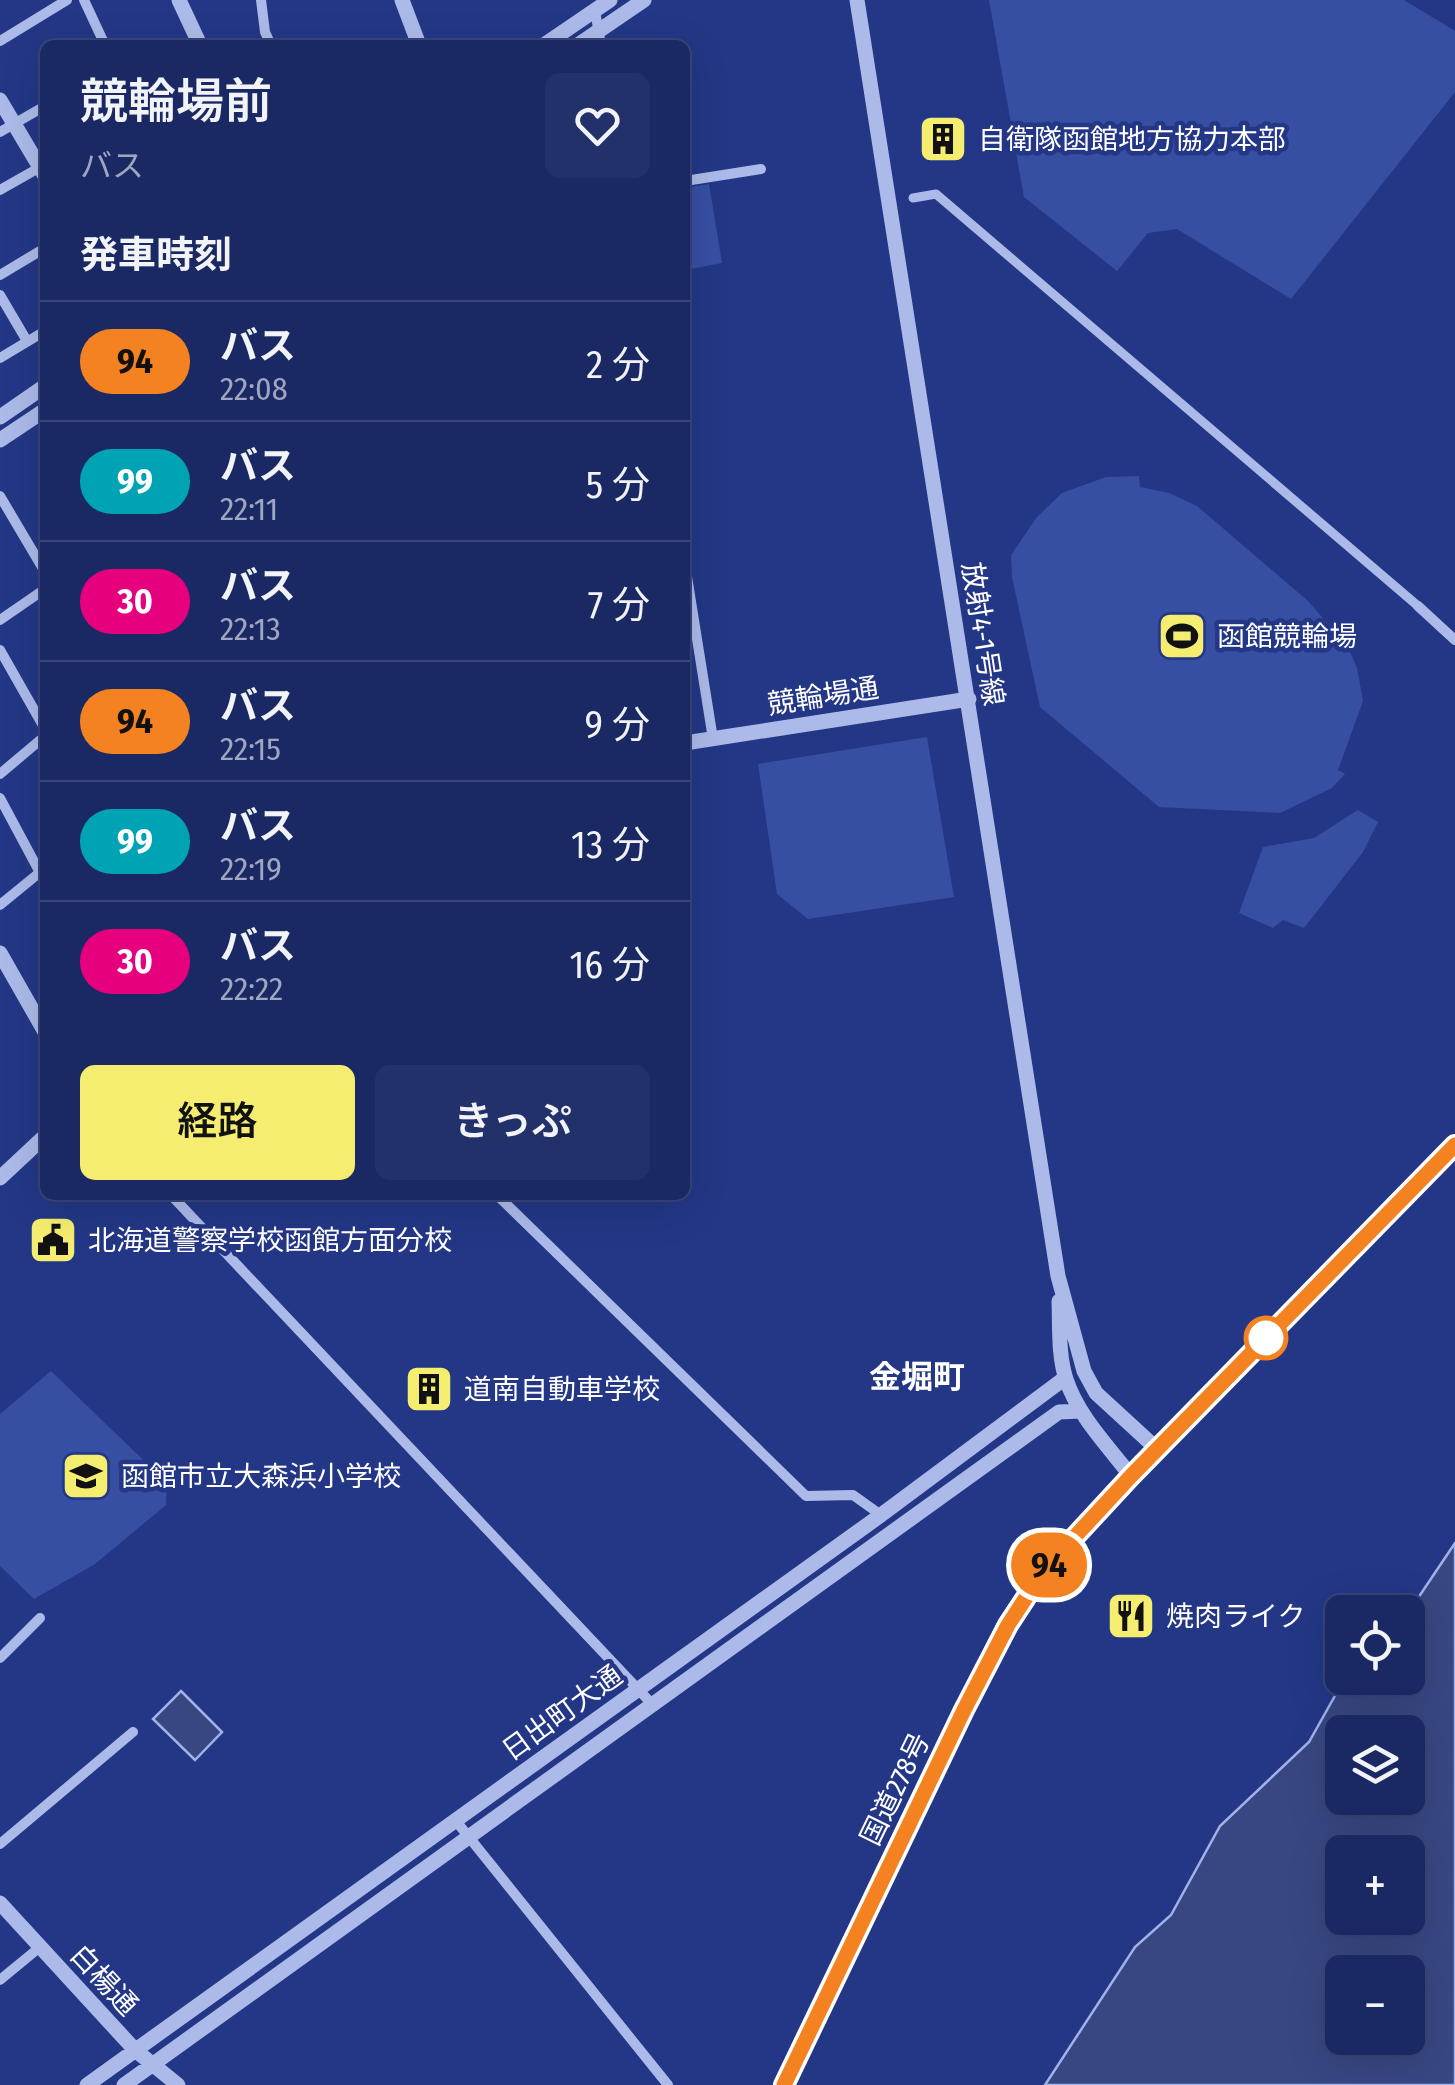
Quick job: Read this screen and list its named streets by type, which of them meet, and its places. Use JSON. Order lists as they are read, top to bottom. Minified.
{"streets":{"highway":["国道278号"],"street":["放射4-1号線","競輪場通","日出町大通","白楊通"]},"crossings":[["放射4-1号線","競輪場通"],["放射4-1号線","日出町大通"],["放射4-1号線","国道278号"],["日出町大通","白楊通"]],"districts":["金堀町"],"places":{"building":["自衛隊函館地方協力本部","道南自動車学校"],"sports":["函館競輪場"],"public building":["北海道警察学校函館方面分校"],"school or university":["函館市立大森浜小学校"],"restaurant":["焼肉ライク"]},"lines":["bus line 94"],"page":{"on_map":"94","heading":[["競輪場前","バス"],"発車時刻"],"list":[{"mark":"94","name":"バス","note":"22:08","value":"2 分"},{"mark":"99","name":"バス","note":"22:11","value":"5 分"},{"mark":"30","name":"バス","note":"22:13","value":"7 分"},{"mark":"94","name":"バス","note":"22:15","value":"9 分"},{"mark":"99","name":"バス","note":"22:19","value":"13 分"},{"mark":"30","name":"バス","note":"22:22","value":"16 分"}],"buttons":["経路","きっぷ"],"map_buttons":["+","−"]}}
